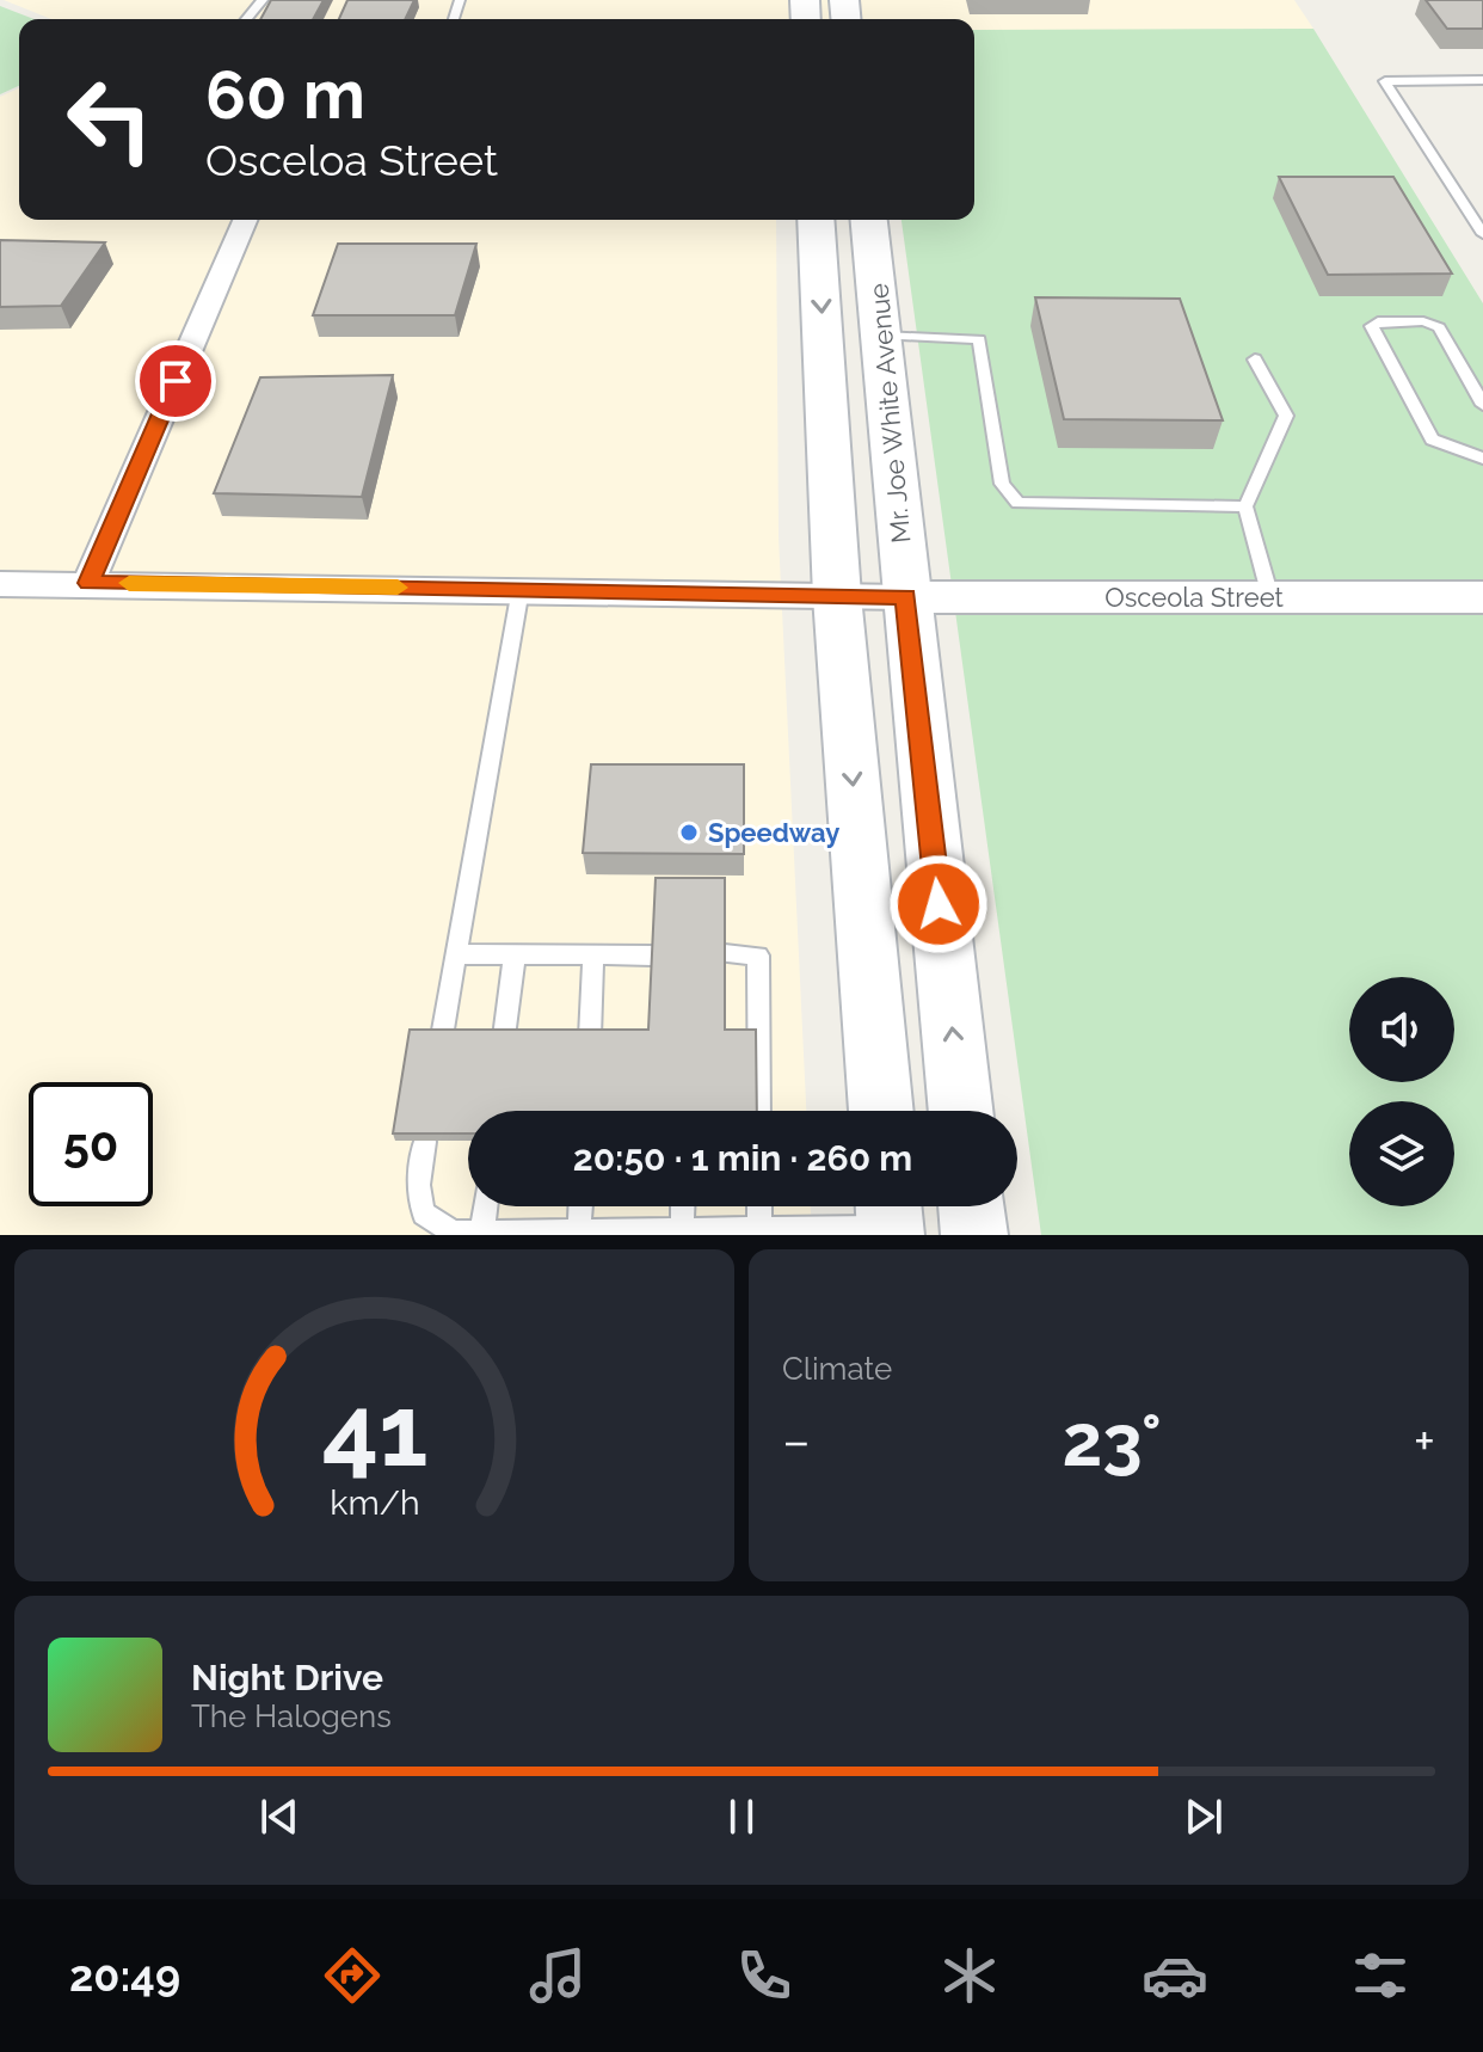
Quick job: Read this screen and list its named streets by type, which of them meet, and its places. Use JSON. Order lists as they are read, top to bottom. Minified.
{"streets":{"main road":["Mr. Joe White Avenue"],"street":["Osceola Street"]},"crossings":[["Mr. Joe White Avenue","Osceola Street"]],"places":["Speedway"],"page":{"turn":["60 m","Osceloa Street"],"limit":"50","trip":"20:50 · 1 min · 260 m","tile":"Climate","heat":["−","23°","+"],"song":["Night Drive","The Halogens"],"tabs":"20:49","gauge":["41","km/h"]}}
